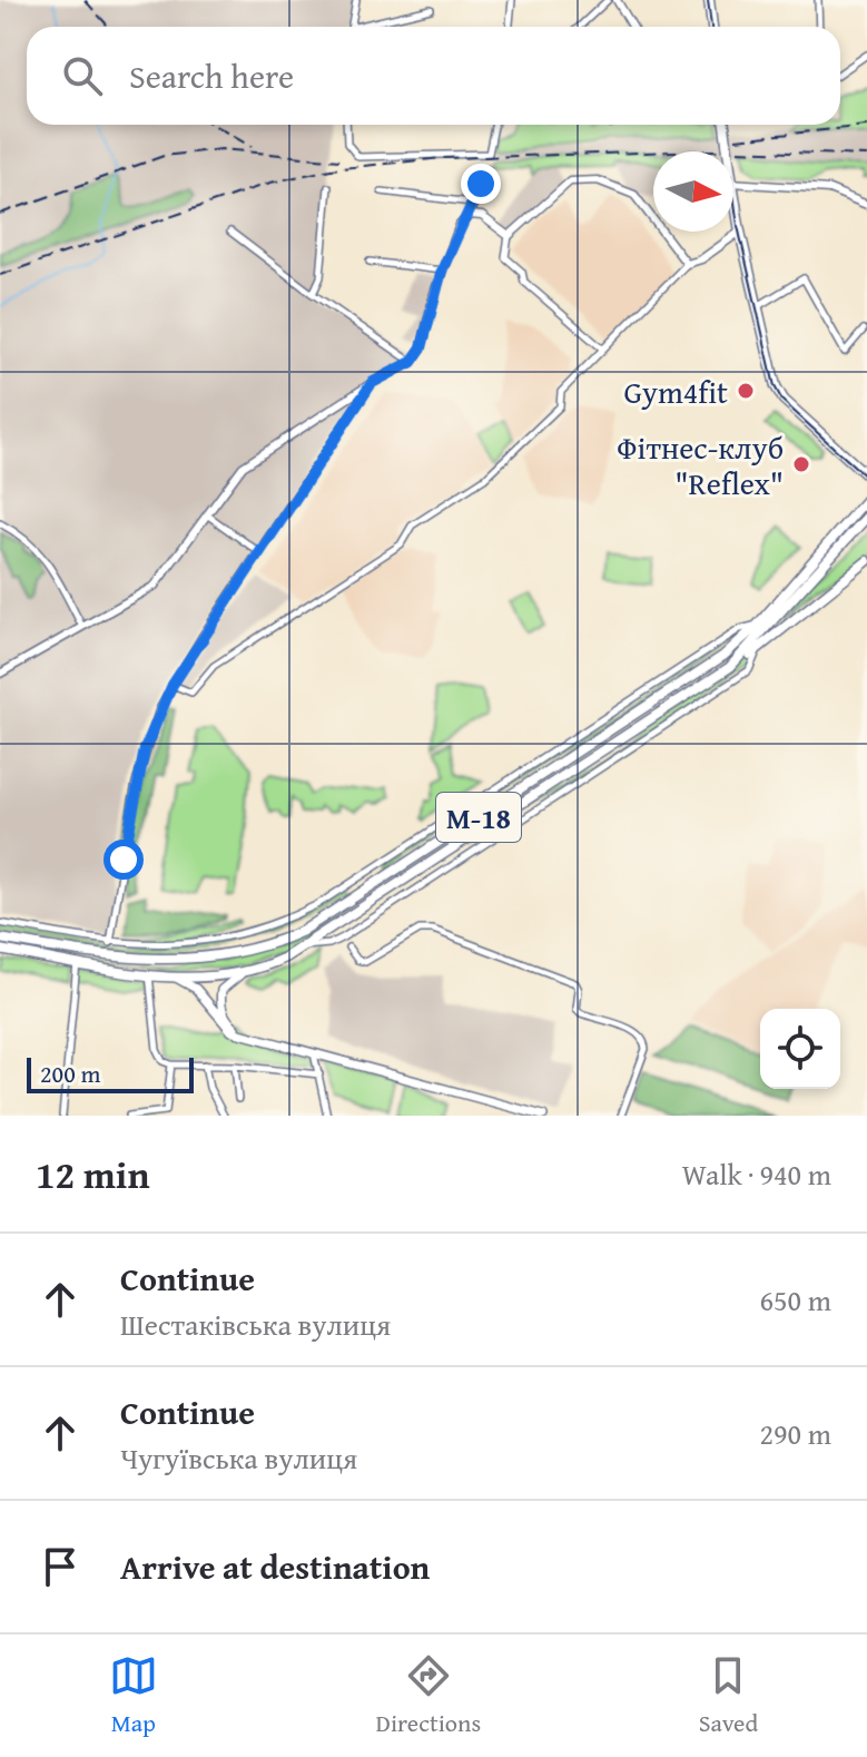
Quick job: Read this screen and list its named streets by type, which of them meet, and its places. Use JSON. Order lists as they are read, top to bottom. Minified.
{"streets":{"main road":["М-18"]},"places":["Gym4fit","Фітнес-клуб \"Reflex\""],"scale_bar":"200 m","north":"right","page":{"search":"Search here","scale":"200 m","heading":["12 min","Walk · 940 m"],"list":[["Continue","Шестаківська вулиця","650 m"],["Continue","Чугуївська вулиця","290 m"],"Arrive at destination"],"nav":["Map","Directions","Saved"]}}
